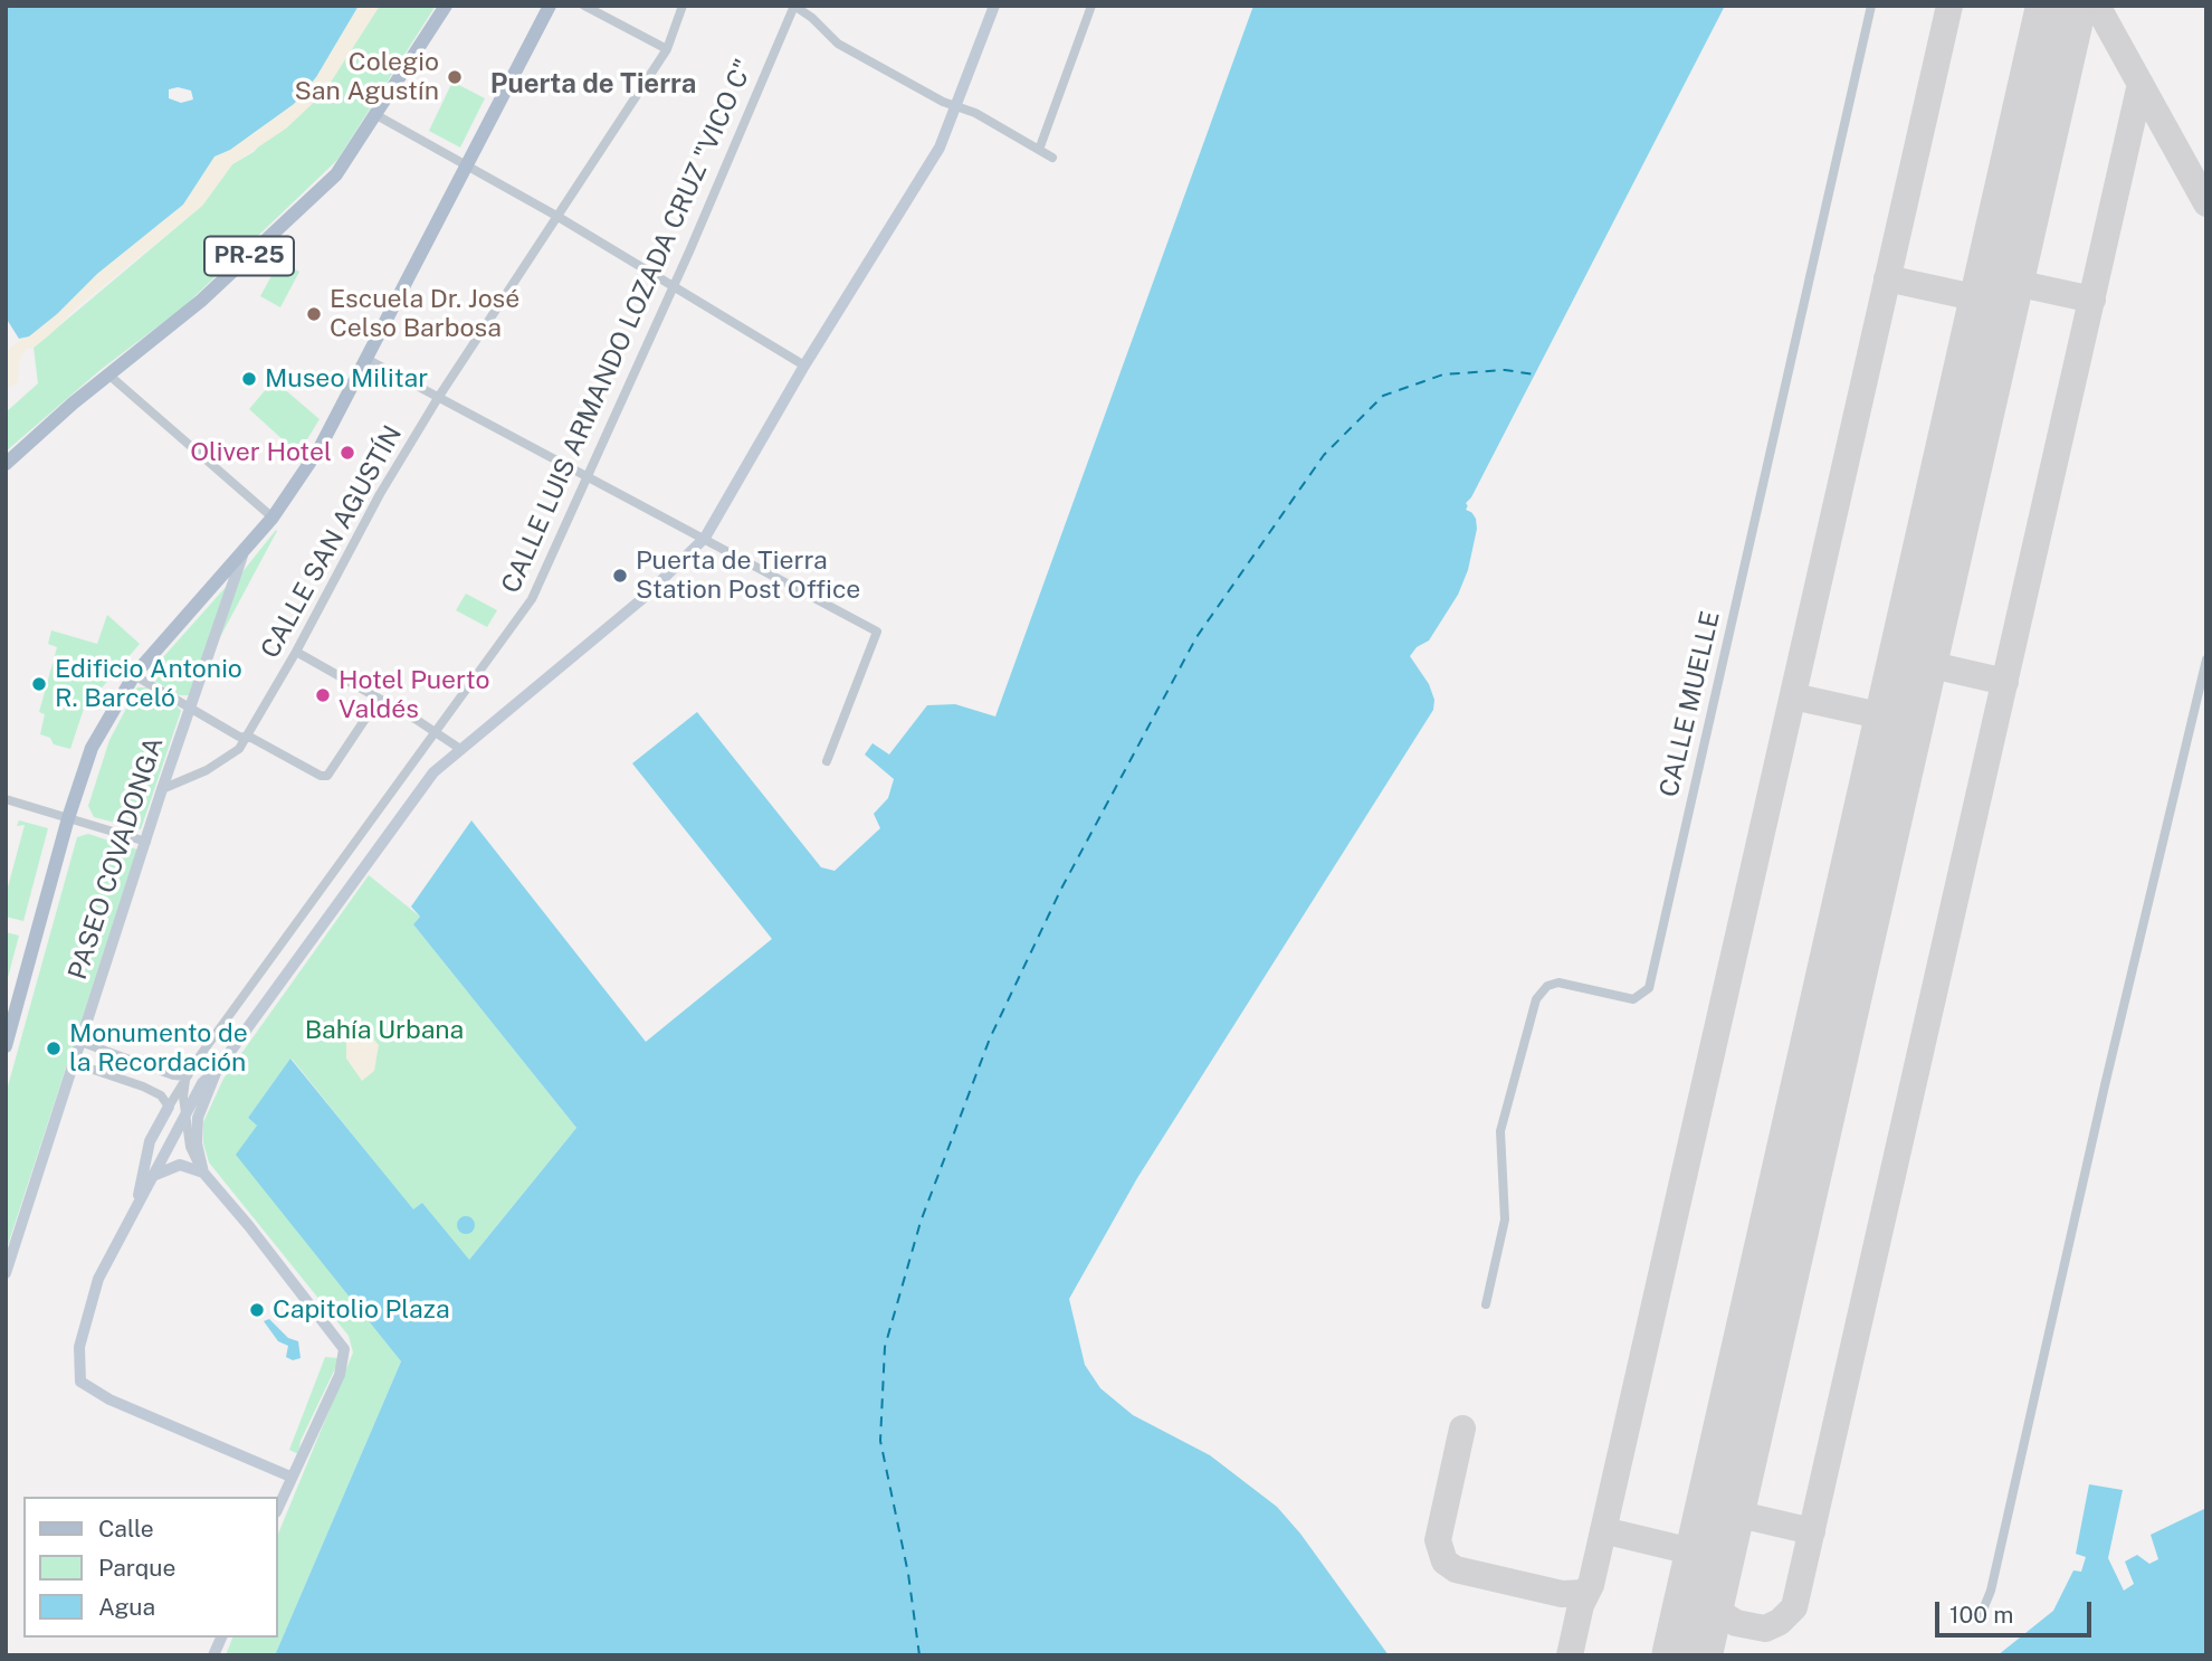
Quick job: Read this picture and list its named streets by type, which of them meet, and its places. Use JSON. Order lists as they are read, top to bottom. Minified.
{"streets":{"main road":["PR-25","PASEO COVADONGA"],"street":["CALLE LUIS ARMANDO LOZADA CRUZ \"VICO C\"","CALLE SAN AGUSTÍN","CALLE MUELLE"]},"crossings":[["CALLE SAN AGUSTÍN","PASEO COVADONGA"]],"districts":["Puerta de Tierra"],"parks":["Bahía Urbana"],"places":["Colegio San Agustín","Escuela Dr. José Celso Barbosa","Museo Militar","Oliver Hotel","Puerta de Tierra Station Post Office","Edificio Antonio R. Barceló","Hotel Puerto Valdés","Monumento de la Recordación","Capitolio Plaza"],"legend":["Calle","Parque","Agua"],"scale_bar":"100 m"}
